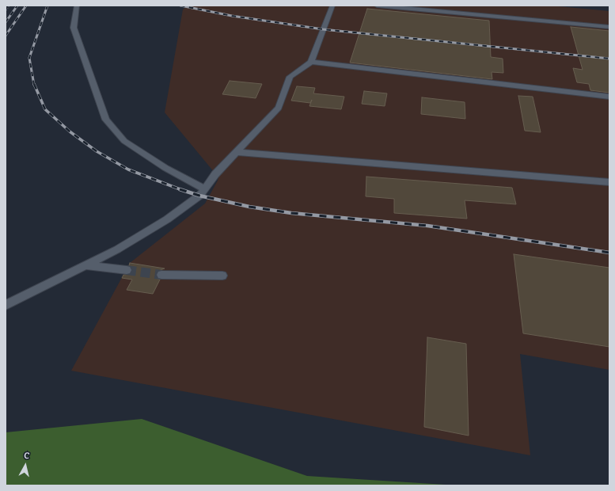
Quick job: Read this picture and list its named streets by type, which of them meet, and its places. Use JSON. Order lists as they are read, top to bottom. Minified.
{"north":"top"}
